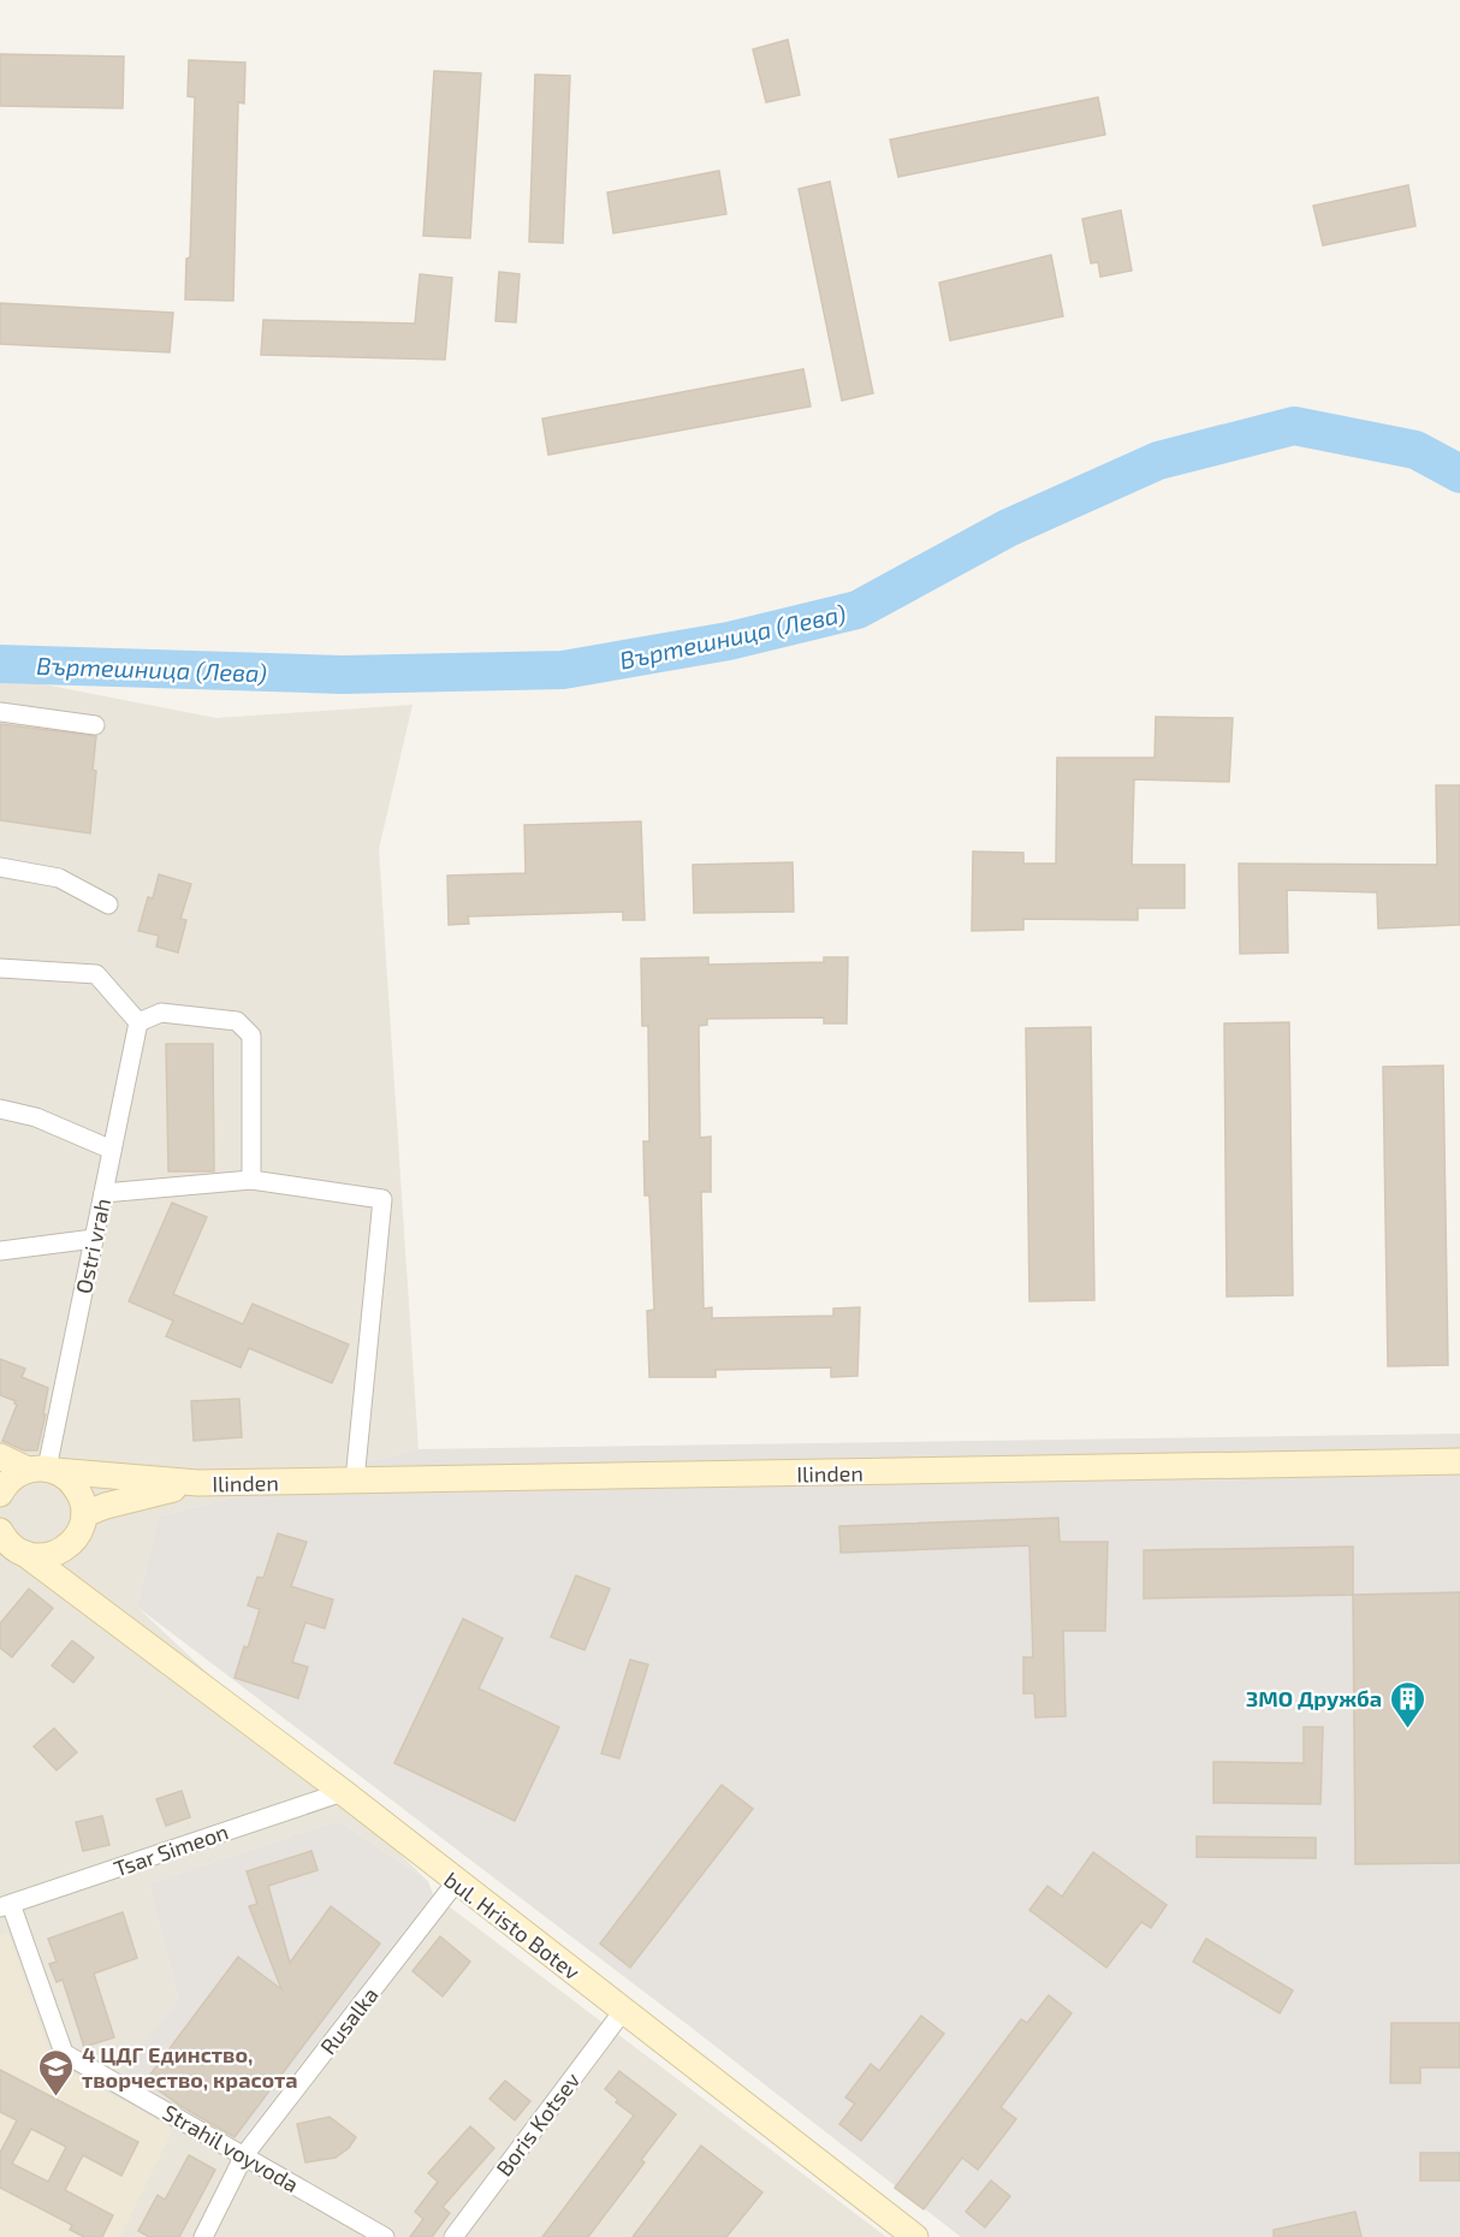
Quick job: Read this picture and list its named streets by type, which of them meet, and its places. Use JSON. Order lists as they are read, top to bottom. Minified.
{"streets":{"street":["Ostri vrah","Ilinden","Tsar Simeon","bul. Hristo Botev","Rusalka","Boris Kotsev","Strahil voyvoda"]},"crossings":[["Ostri vrah","Ilinden"],["Tsar Simeon","bul. Hristo Botev"],["Tsar Simeon","Strahil voyvoda"],["bul. Hristo Botev","Rusalka"],["bul. Hristo Botev","Boris Kotsev"],["Rusalka","Strahil voyvoda"]],"water":["Въртешница (Лева)"],"places":{"building":["ЗМО Дружба"],"school or university":["4 ЦДГ Единство, творчество, красота"]}}
